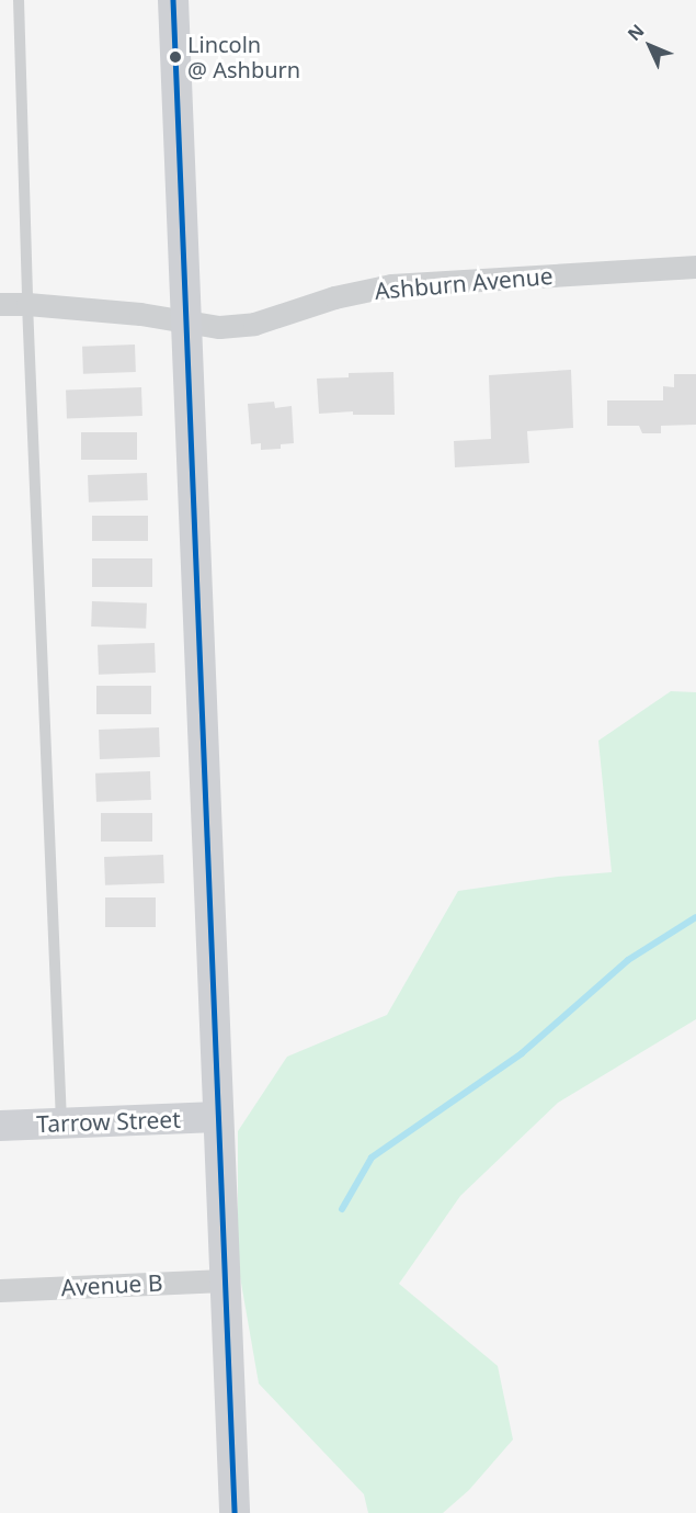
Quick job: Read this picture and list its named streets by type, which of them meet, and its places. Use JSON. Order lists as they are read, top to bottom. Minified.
{"streets":{"street":["Ashburn Avenue","Tarrow Street","Avenue B"]},"places":["Lincoln @ Ashburn"],"north":"top left"}
